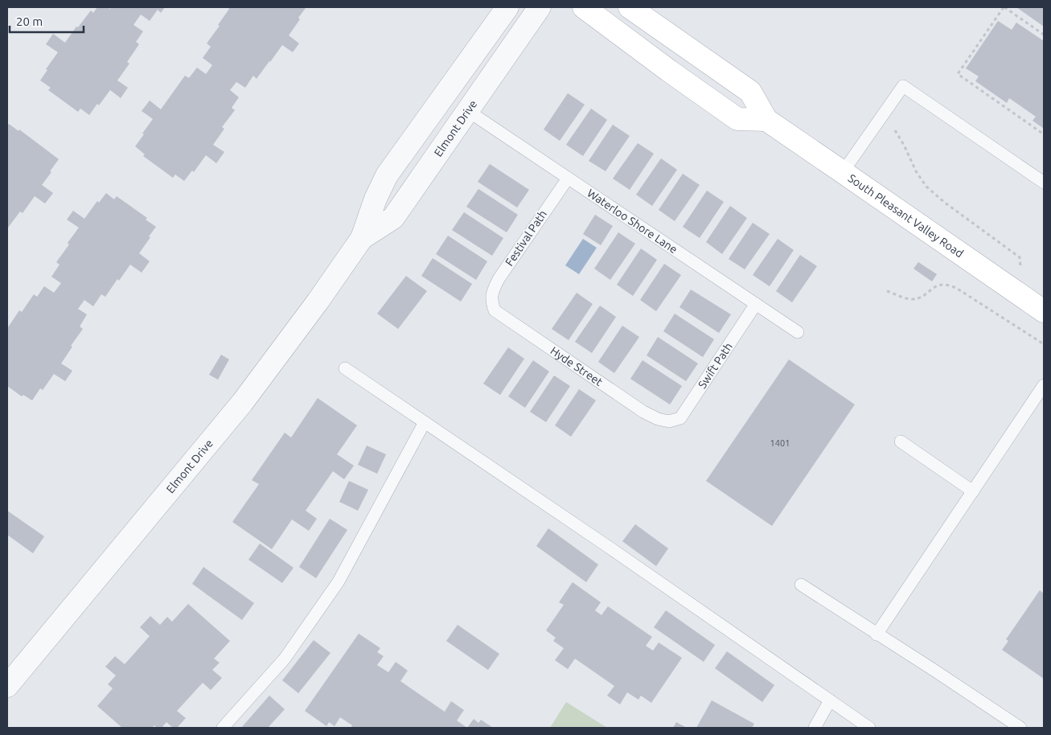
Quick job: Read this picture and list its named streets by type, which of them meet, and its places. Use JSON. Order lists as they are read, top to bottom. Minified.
{"streets":{"main road":["South Pleasant Valley Road"],"street":["Elmont Drive"],"lane":["Waterloo Shore Lane","Festival Path","Hyde Street","Swift Path"]},"crossings":[["Elmont Drive","Waterloo Shore Lane"],["Waterloo Shore Lane","Festival Path"],["Waterloo Shore Lane","Swift Path"],["Festival Path","Hyde Street"],["Hyde Street","Swift Path"]],"house_numbers":["1401"],"scale_bar":"20 m"}
